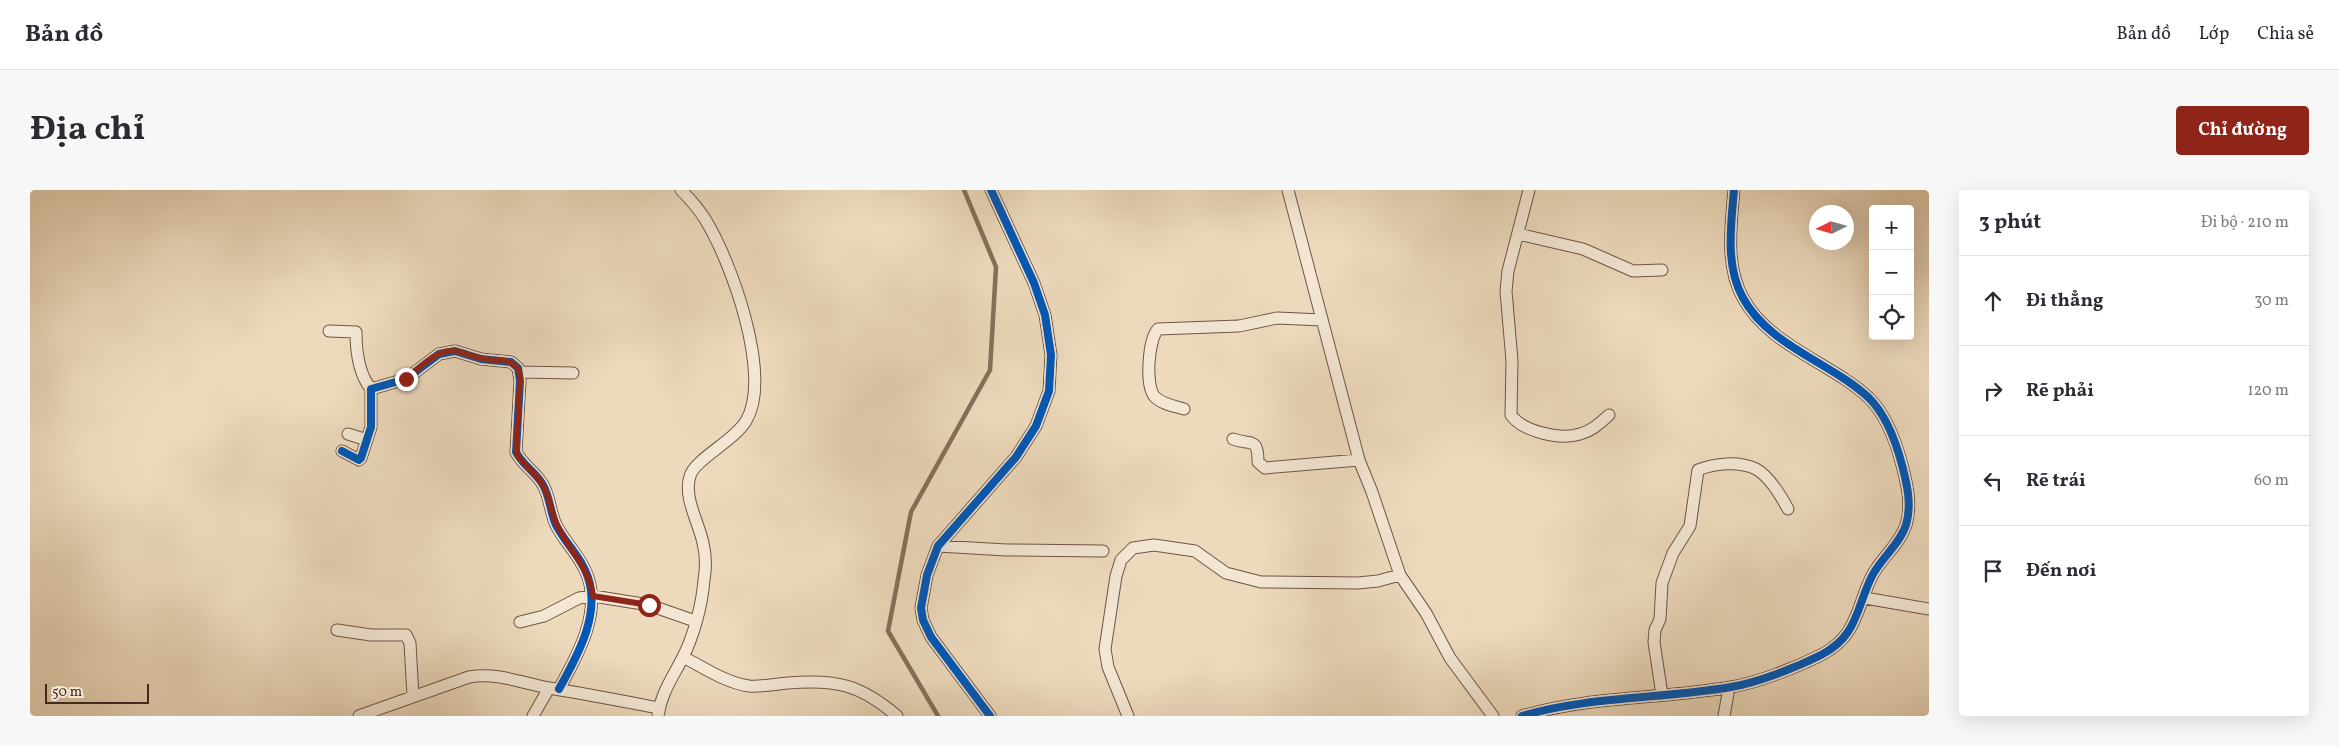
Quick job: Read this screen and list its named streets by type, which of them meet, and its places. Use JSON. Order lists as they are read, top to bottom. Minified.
{"scale_bar":"50 m","north":"left","page":{"header":"Bản đồ","nav":["Bản đồ","Lớp","Chia sẻ"],"title":"Địa chỉ","buttons":"Chỉ đường","heading":["3 phút","Đi bộ · 210 m"],"map_buttons":["+","−"],"list":[["Đi thẳng","30 m"],["Rẽ phải","120 m"],["Rẽ trái","60 m"],"Đến nơi"],"scale":"50 m"}}
